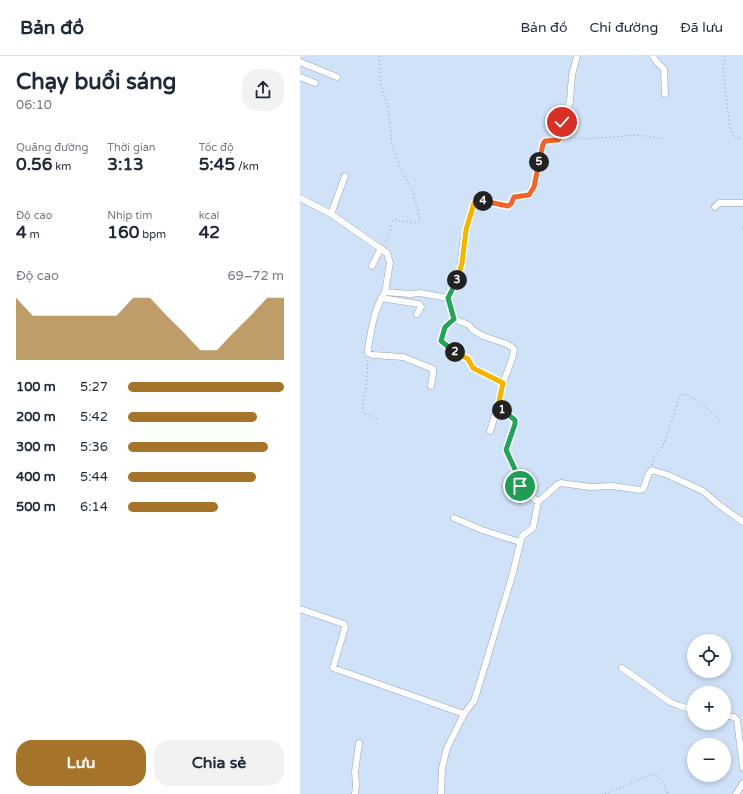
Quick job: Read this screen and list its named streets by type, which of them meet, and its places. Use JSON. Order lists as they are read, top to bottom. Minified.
{"page":{"header":"Bản đồ","nav":["Bản đồ","Chỉ đường","Đã lưu"],"heading":["Chạy buổi sáng","06:10"],"stats":[["Quãng đường","0.56 km"],["Thời gian","3:13"],["Tốc độ","5:45 /km"],["Độ cao","4 m"],["Nhịp tim","160 bpm"],["kcal","42"]],"pins":["5","4","3","2","1"],"chart":["Độ cao","69–72 m"],"list":[{"name":"100 m","note":"5:27"},{"name":"200 m","note":"5:42"},{"name":"300 m","note":"5:36"},{"name":"400 m","note":"5:44"},{"name":"500 m","note":"6:14"}],"map_buttons":["+","−"],"buttons":["Lưu","Chia sẻ"]}}
